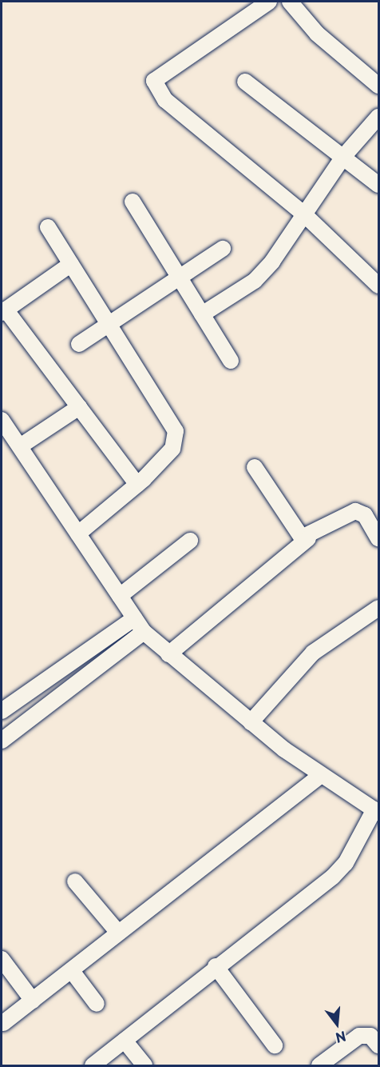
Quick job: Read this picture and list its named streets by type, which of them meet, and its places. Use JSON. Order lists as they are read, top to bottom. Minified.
{"north":"bottom"}
